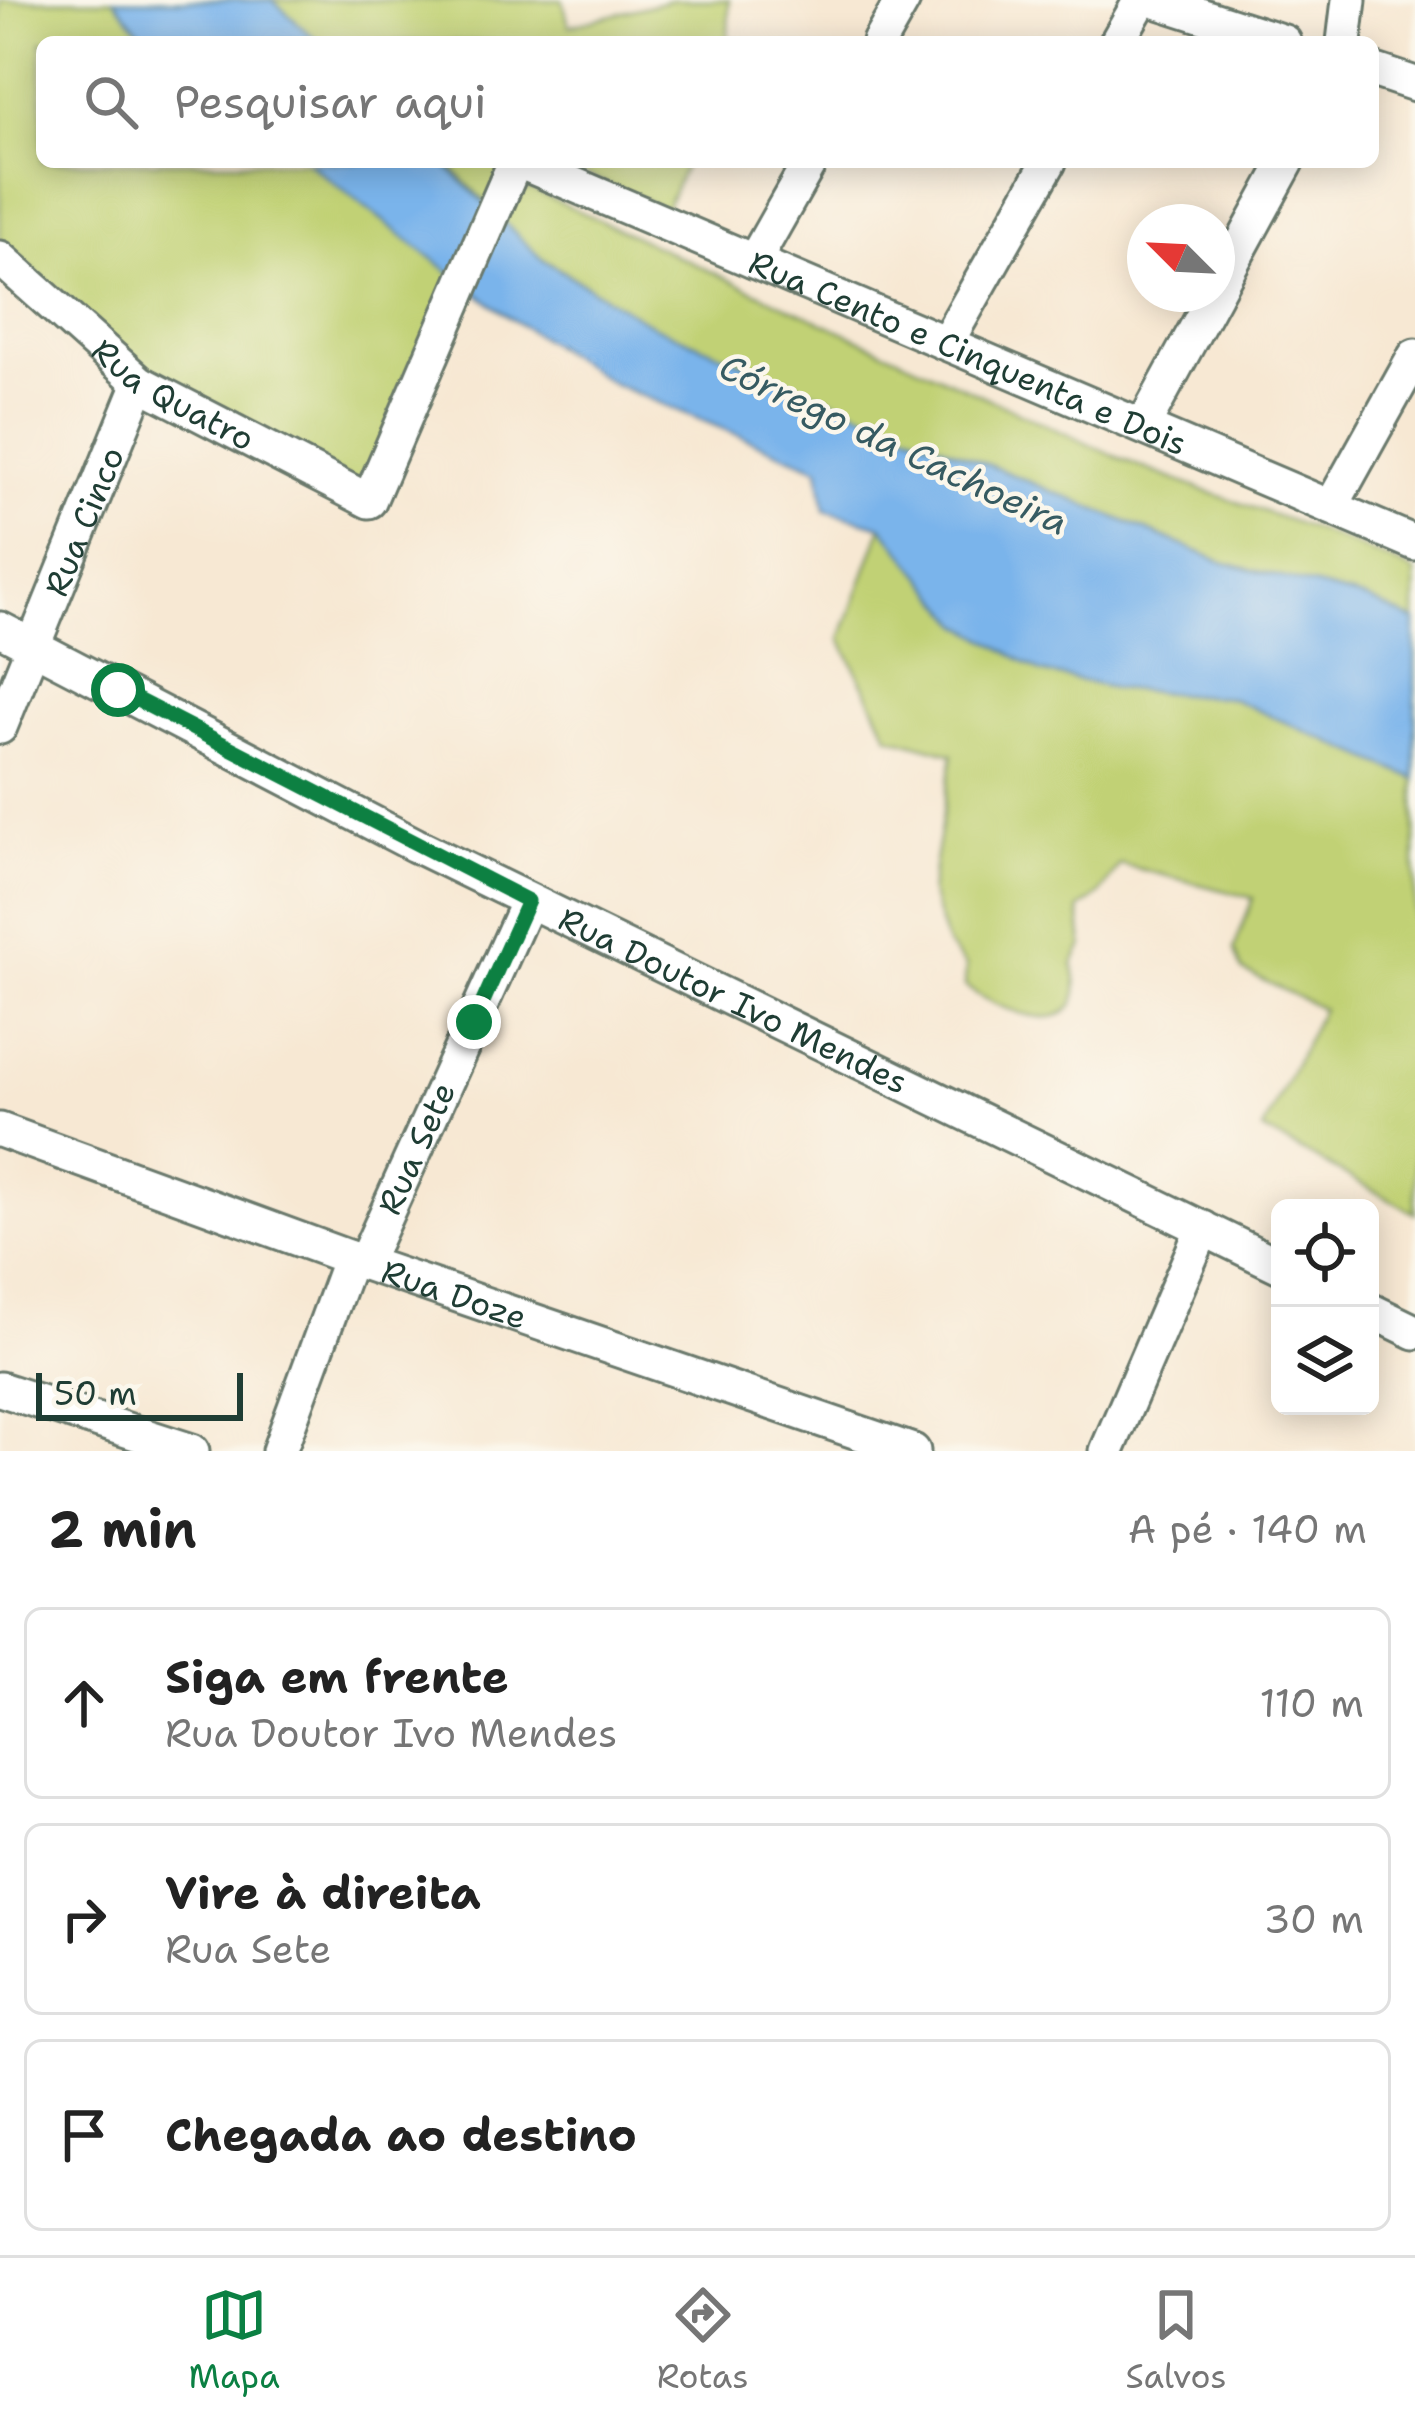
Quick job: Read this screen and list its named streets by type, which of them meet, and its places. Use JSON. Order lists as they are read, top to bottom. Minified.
{"streets":{"street":["Rua Cento e Cinquenta e Dois","Rua Quatro","Rua Cinco","Rua Doutor Ivo Mendes","Rua Sete","Rua Doze"]},"crossings":[["Rua Quatro","Rua Cinco"],["Rua Cinco","Rua Doutor Ivo Mendes"],["Rua Doutor Ivo Mendes","Rua Sete"],["Rua Sete","Rua Doze"]],"water":["Córrego da Cachoeira"],"scale_bar":"50 m","north":"top left","page":{"search":"Pesquisar aqui","scale":"50 m","heading":["2 min","A pé · 140 m"],"list":[["Siga em frente","Rua Doutor Ivo Mendes","110 m"],["Vire à direita","Rua Sete","30 m"],"Chegada ao destino"],"nav":["Mapa","Rotas","Salvos"]}}
